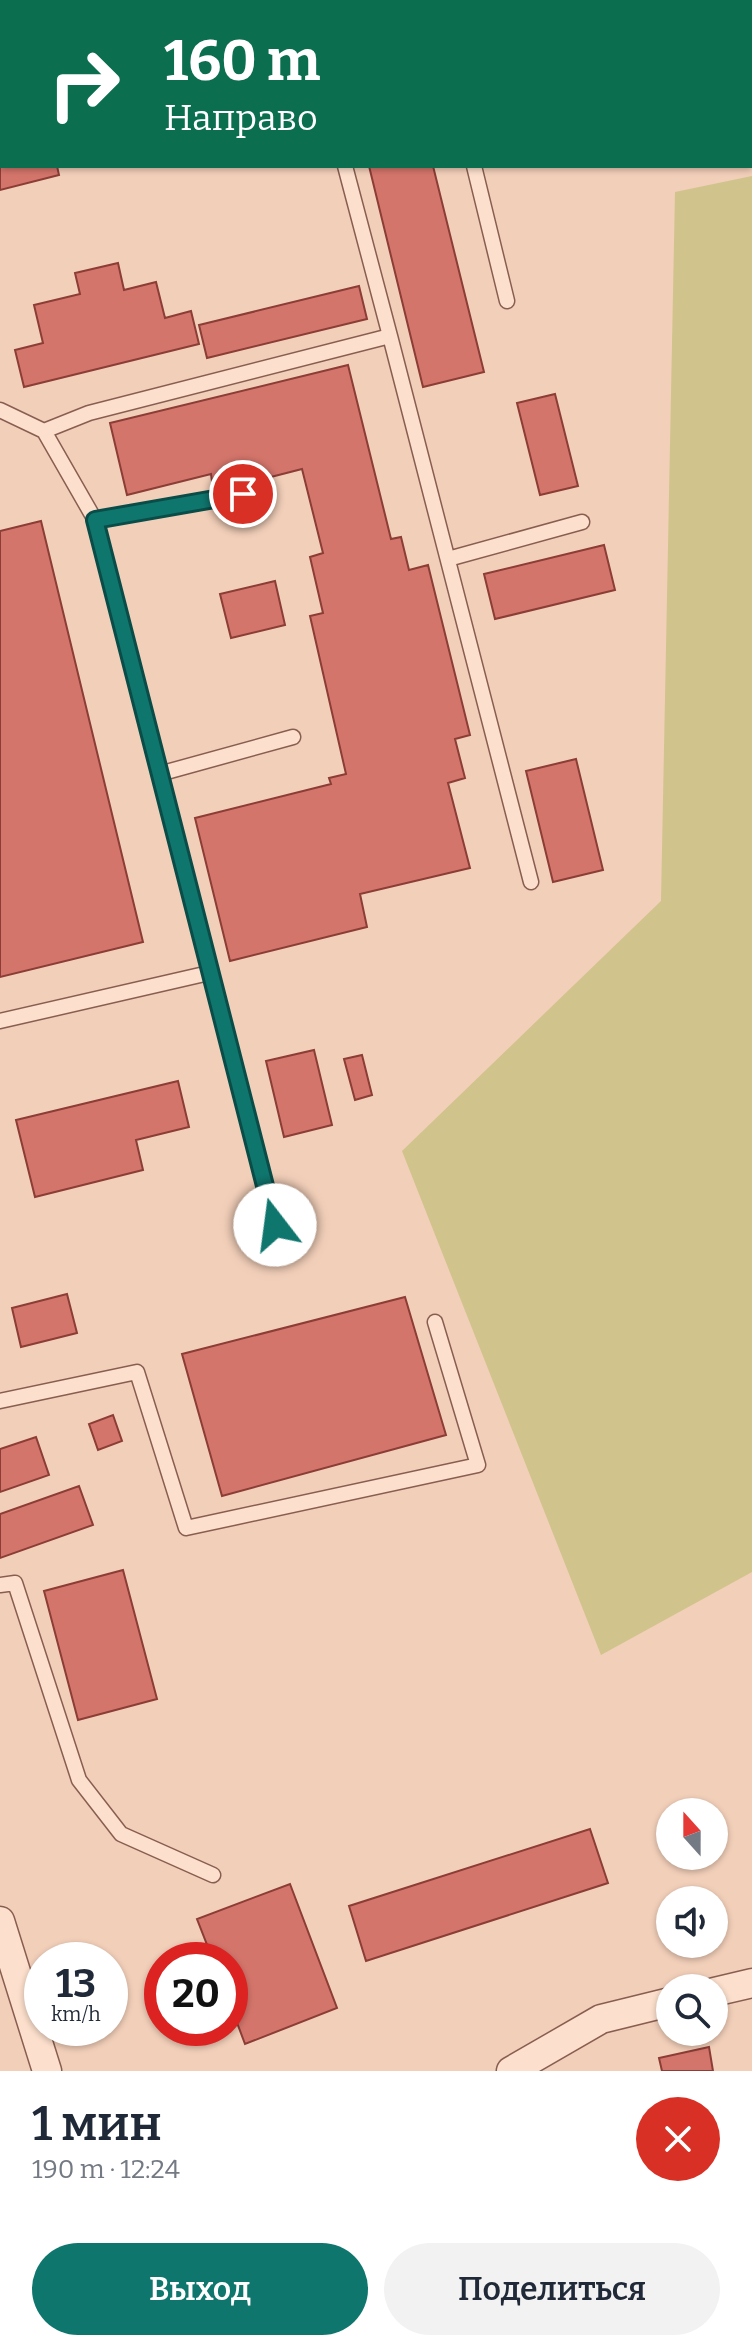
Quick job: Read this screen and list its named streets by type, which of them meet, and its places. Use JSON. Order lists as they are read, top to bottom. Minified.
{"north":"top","page":{"turn":["160 m","Направо"],"speed":"13 km/h","limit":"20","heading":["1 мин","190 m · 12:24"],"buttons":["Выход","Поделиться"]}}
